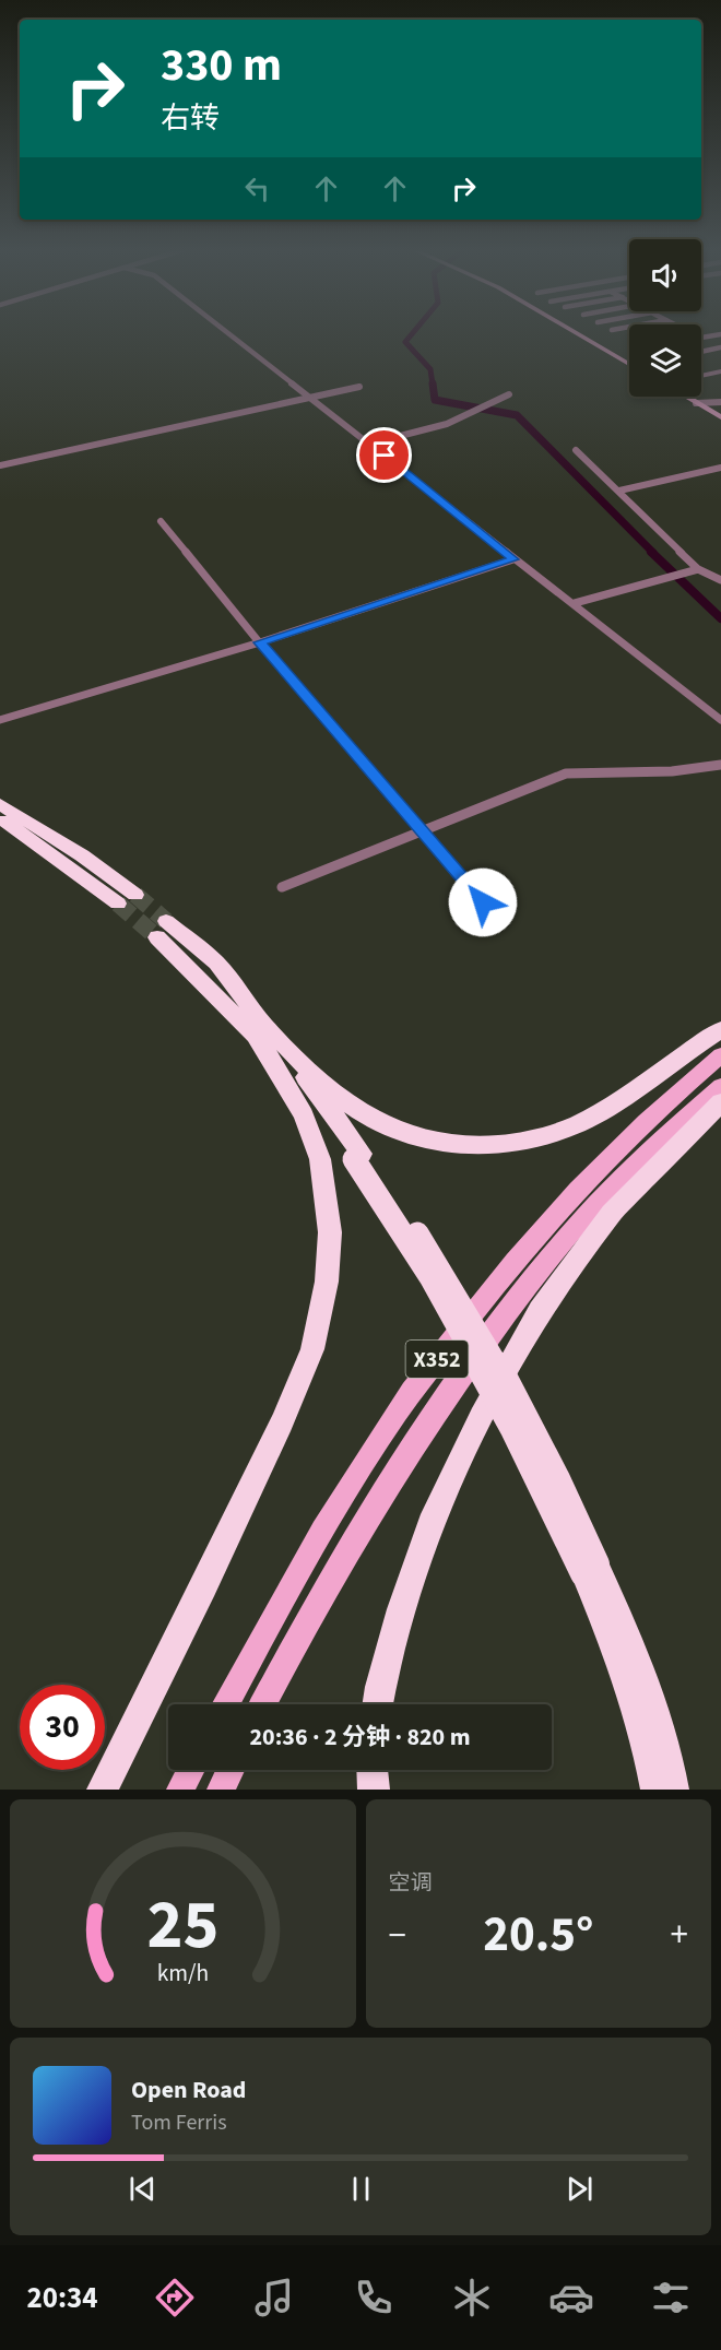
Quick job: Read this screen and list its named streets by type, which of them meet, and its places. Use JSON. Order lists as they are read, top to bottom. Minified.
{"streets":{"main road":["X352"]},"page":{"turn":["330 m","右转"],"limit":"30","trip":"20:36 · 2 分钟 · 820 m","tile":"空调","heat":["−","20.5°","+"],"song":["Open Road","Tom Ferris"],"tabs":"20:34","gauge":["25","km/h"]}}
